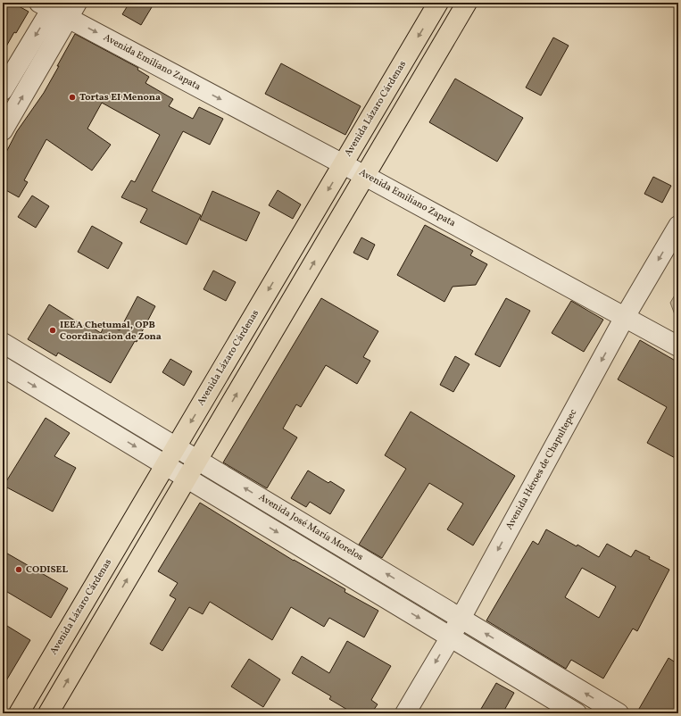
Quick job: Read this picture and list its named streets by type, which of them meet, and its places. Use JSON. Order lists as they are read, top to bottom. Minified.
{"streets":{"main road":["Avenida Lázaro Cárdenas"],"street":["Avenida Emiliano Zapata","Avenida Héroes de Chapultepec","Avenida José María Morelos"]},"crossings":[["Avenida Emiliano Zapata","Avenida Lázaro Cárdenas"],["Avenida Emiliano Zapata","Avenida Héroes de Chapultepec"],["Avenida Lázaro Cárdenas","Avenida José María Morelos"],["Avenida Héroes de Chapultepec","Avenida José María Morelos"]],"one_way":["Avenida Emiliano Zapata","Avenida Héroes de Chapultepec"],"places":["Tortas EI Menona","IEEA Chetumal, OPB Coordinacion de Zona","CODISEL"]}
